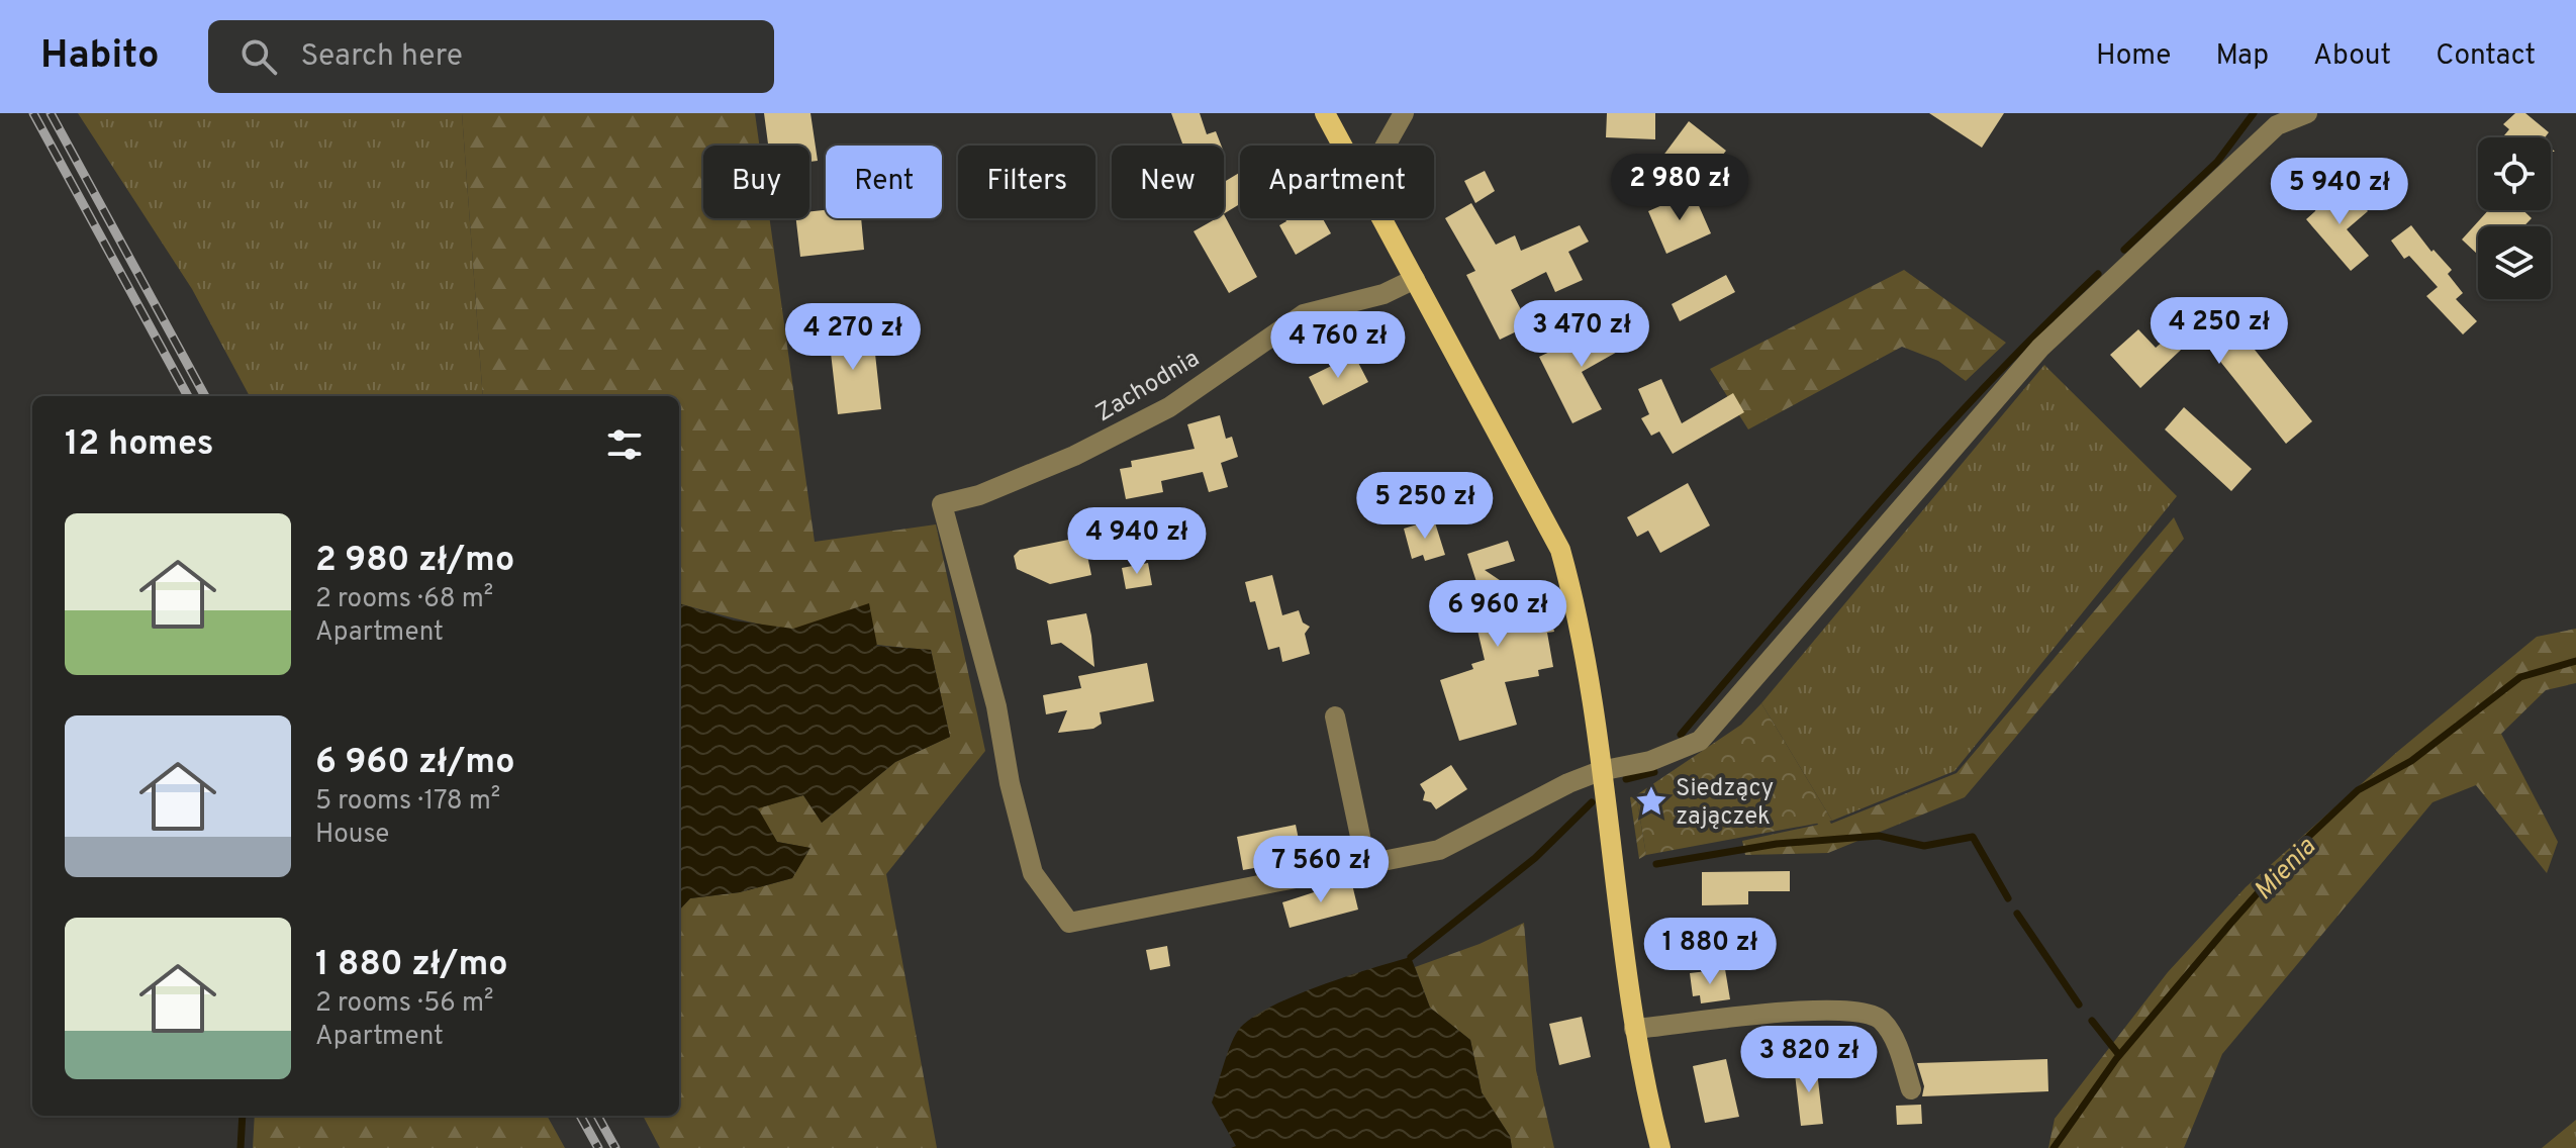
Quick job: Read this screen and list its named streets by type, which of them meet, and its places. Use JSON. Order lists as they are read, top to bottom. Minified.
{"streets":{"street":["Zachodnia"]},"water":["Mienia"],"places":{"place":["Siedzący zajączek"]},"page":{"header":"Habito","search":"Search here","nav":["Home","Map","About","Contact"],"chip":["Buy","Rent","Filters","New","Apartment"],"price":["2 980 zł","5 940 zł","4 250 zł","3 470 zł","4 270 zł","4 760 zł","5 250 zł","4 940 zł","6 960 zł","7 560 zł","1 880 zł","3 820 zł"],"heading":"12 homes","list":[{"name":"2 980 zł/mo","note":"2 rooms · 68 m² · Apartment"},{"name":"6 960 zł/mo","note":"5 rooms · 178 m² · House"},{"name":"1 880 zł/mo","note":"2 rooms · 56 m² · Apartment"}]}}
